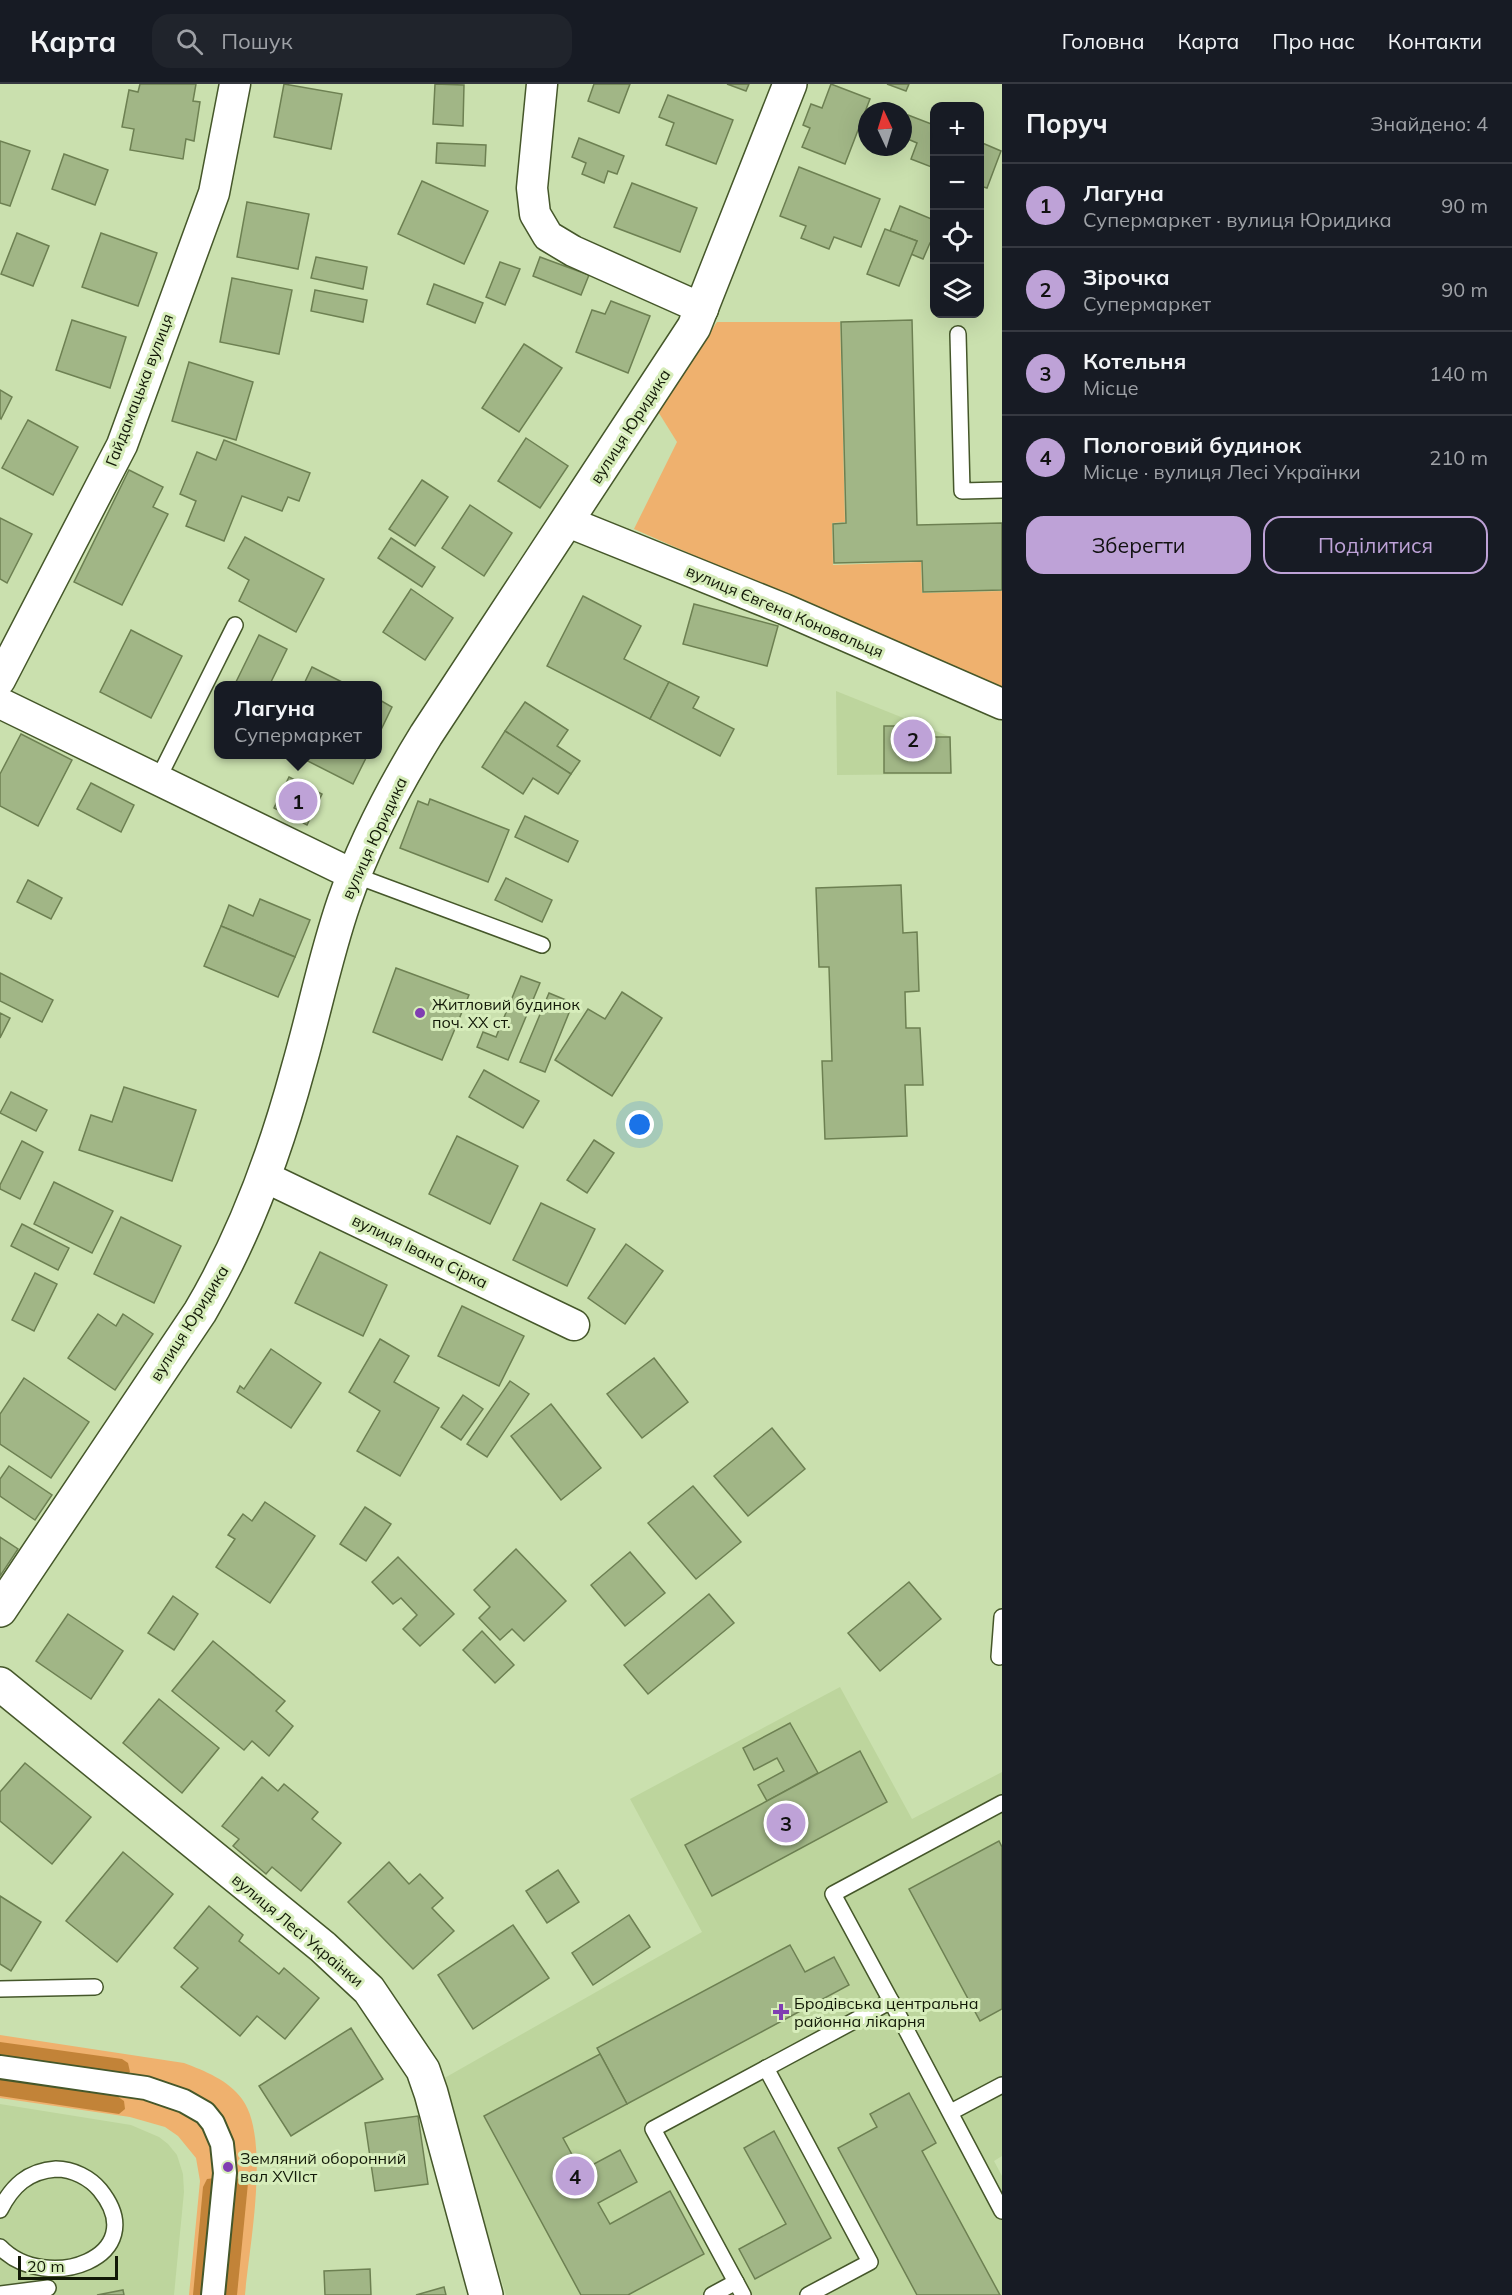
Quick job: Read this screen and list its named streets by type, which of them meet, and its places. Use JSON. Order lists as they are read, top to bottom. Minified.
{"streets":{"street":["Гайдамацька вулиця","вулиця Юридика","вулиця Євгена Коновальця","вулиця Івана Сірка","вулиця Лесі Українки"]},"crossings":[["вулиця Юридика","вулиця Євгена Коновальця"],["вулиця Юридика","вулиця Івана Сірка"]],"places":{"other":["Житловий будинок поч. XX ст.","Земляний оборонний вал XVIIст"],"health":["Бродівська центральна районна лікарня"]},"scale_bar":"20 m","north":"top","page":{"header":"Карта","search":"Пошук","nav":["Головна","Карта","Про нас","Контакти"],"heading":["Поруч","Знайдено: 4"],"map_buttons":["+","−"],"list":[{"mark":"1","name":"Лагуна","note":"Супермаркет · вулиця Юридика","value":"90 m"},{"mark":"2","name":"Зірочка","note":"Супермаркет","value":"90 m"},{"mark":"3","name":"Котельня","note":"Місце","value":"140 m"},{"mark":"4","name":"Пологовий будинок","note":"Місце · вулиця Лесі Українки","value":"210 m"}],"buttons":["Зберегти","Поділитися"],"popup":["Лагуна","Супермаркет"],"pins":["2","1","3","4"],"scale":"20 m"}}
